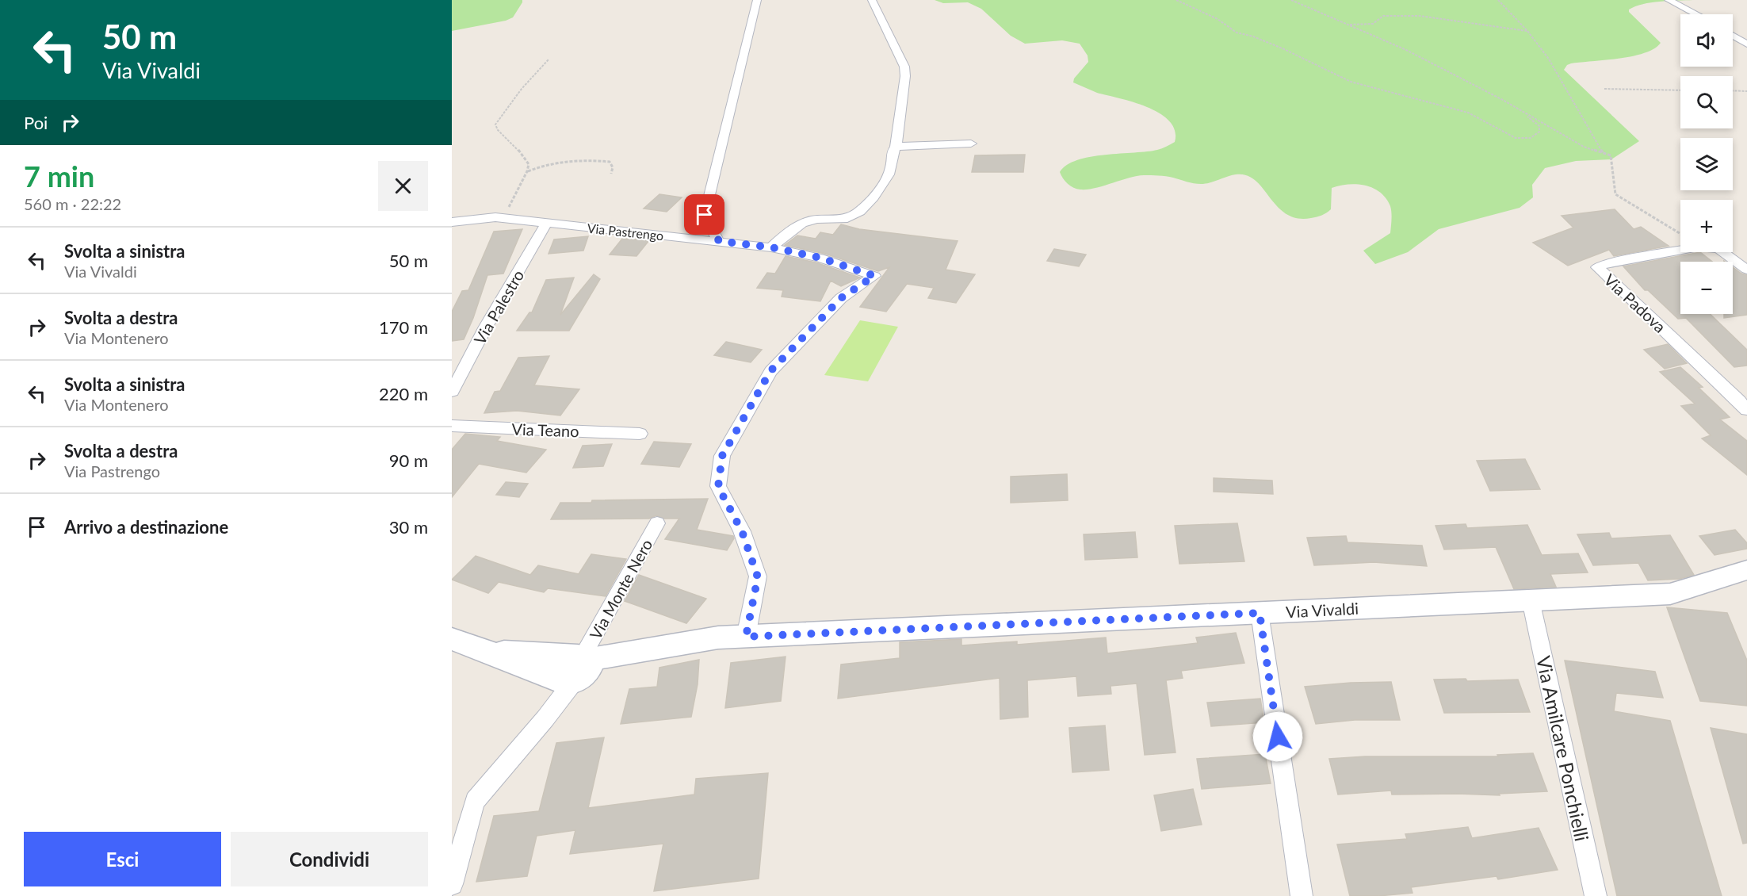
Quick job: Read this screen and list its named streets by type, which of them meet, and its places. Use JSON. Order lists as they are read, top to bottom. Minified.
{"streets":{"street":["Via Pastrengo","Via Padova","Via Palestro","Via Teano","Via Monte Nero","Via Vivaldi","Via Amilcare Ponchielli"]},"crossings":[["Via Pastrengo","Via Palestro"],["Via Pastrengo","Via Vivaldi"],["Via Monte Nero","Via Vivaldi"],["Via Vivaldi","Via Amilcare Ponchielli"]],"page":{"turn":["50 m","Via Vivaldi"],"map_buttons":["+","−"],"then":"Poi","heading":["7 min","560 m · 22:22"],"list":[{"name":"Svolta a sinistra","note":"Via Vivaldi","value":"50 m"},{"name":"Svolta a destra","note":"Via Montenero","value":"170 m"},{"name":"Svolta a sinistra","note":"Via Montenero","value":"220 m"},{"name":"Svolta a destra","note":"Via Pastrengo","value":"90 m"},{"name":"Arrivo a destinazione","value":"30 m"}],"buttons":["Esci","Condividi"]}}
